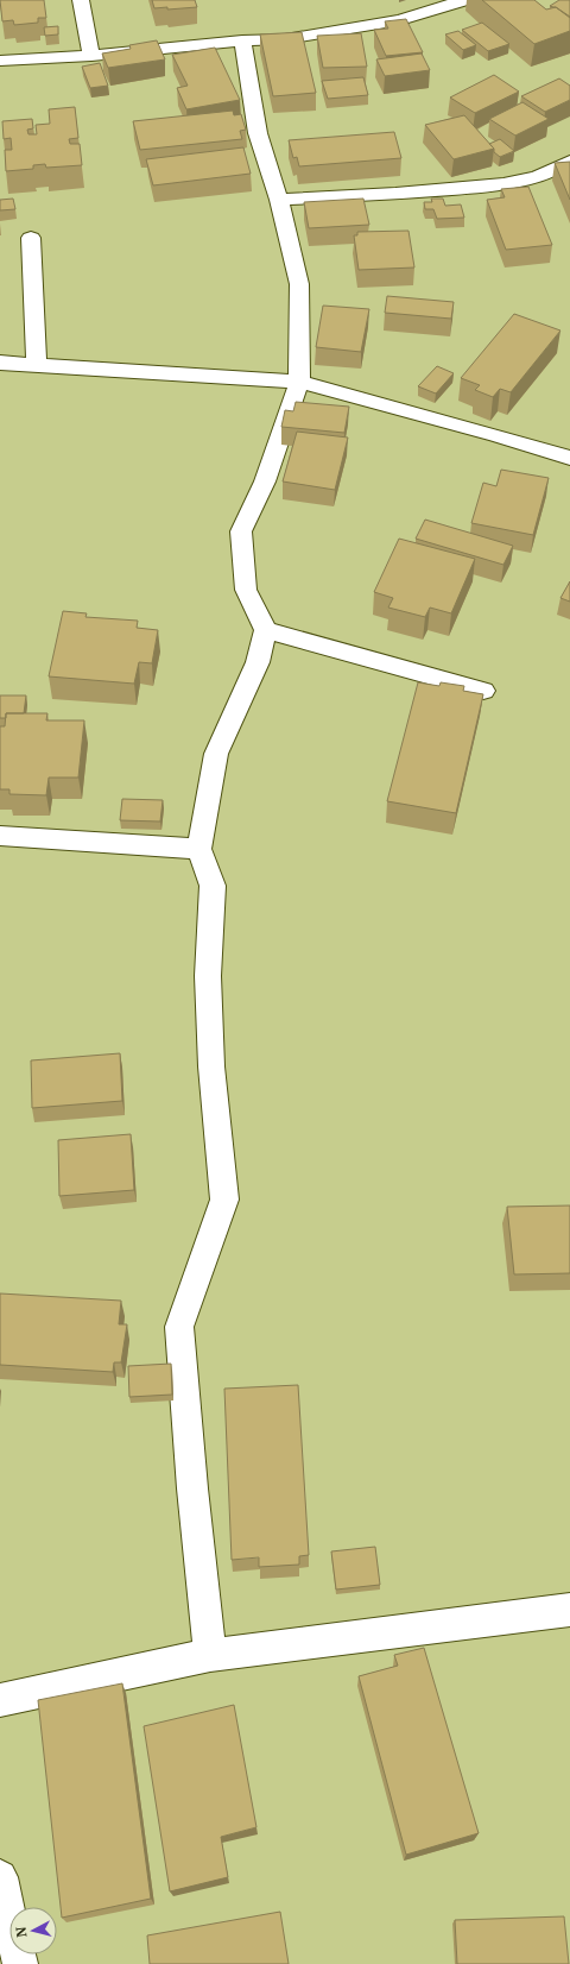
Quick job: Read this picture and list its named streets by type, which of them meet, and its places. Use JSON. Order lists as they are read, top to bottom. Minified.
{"north":"left"}
